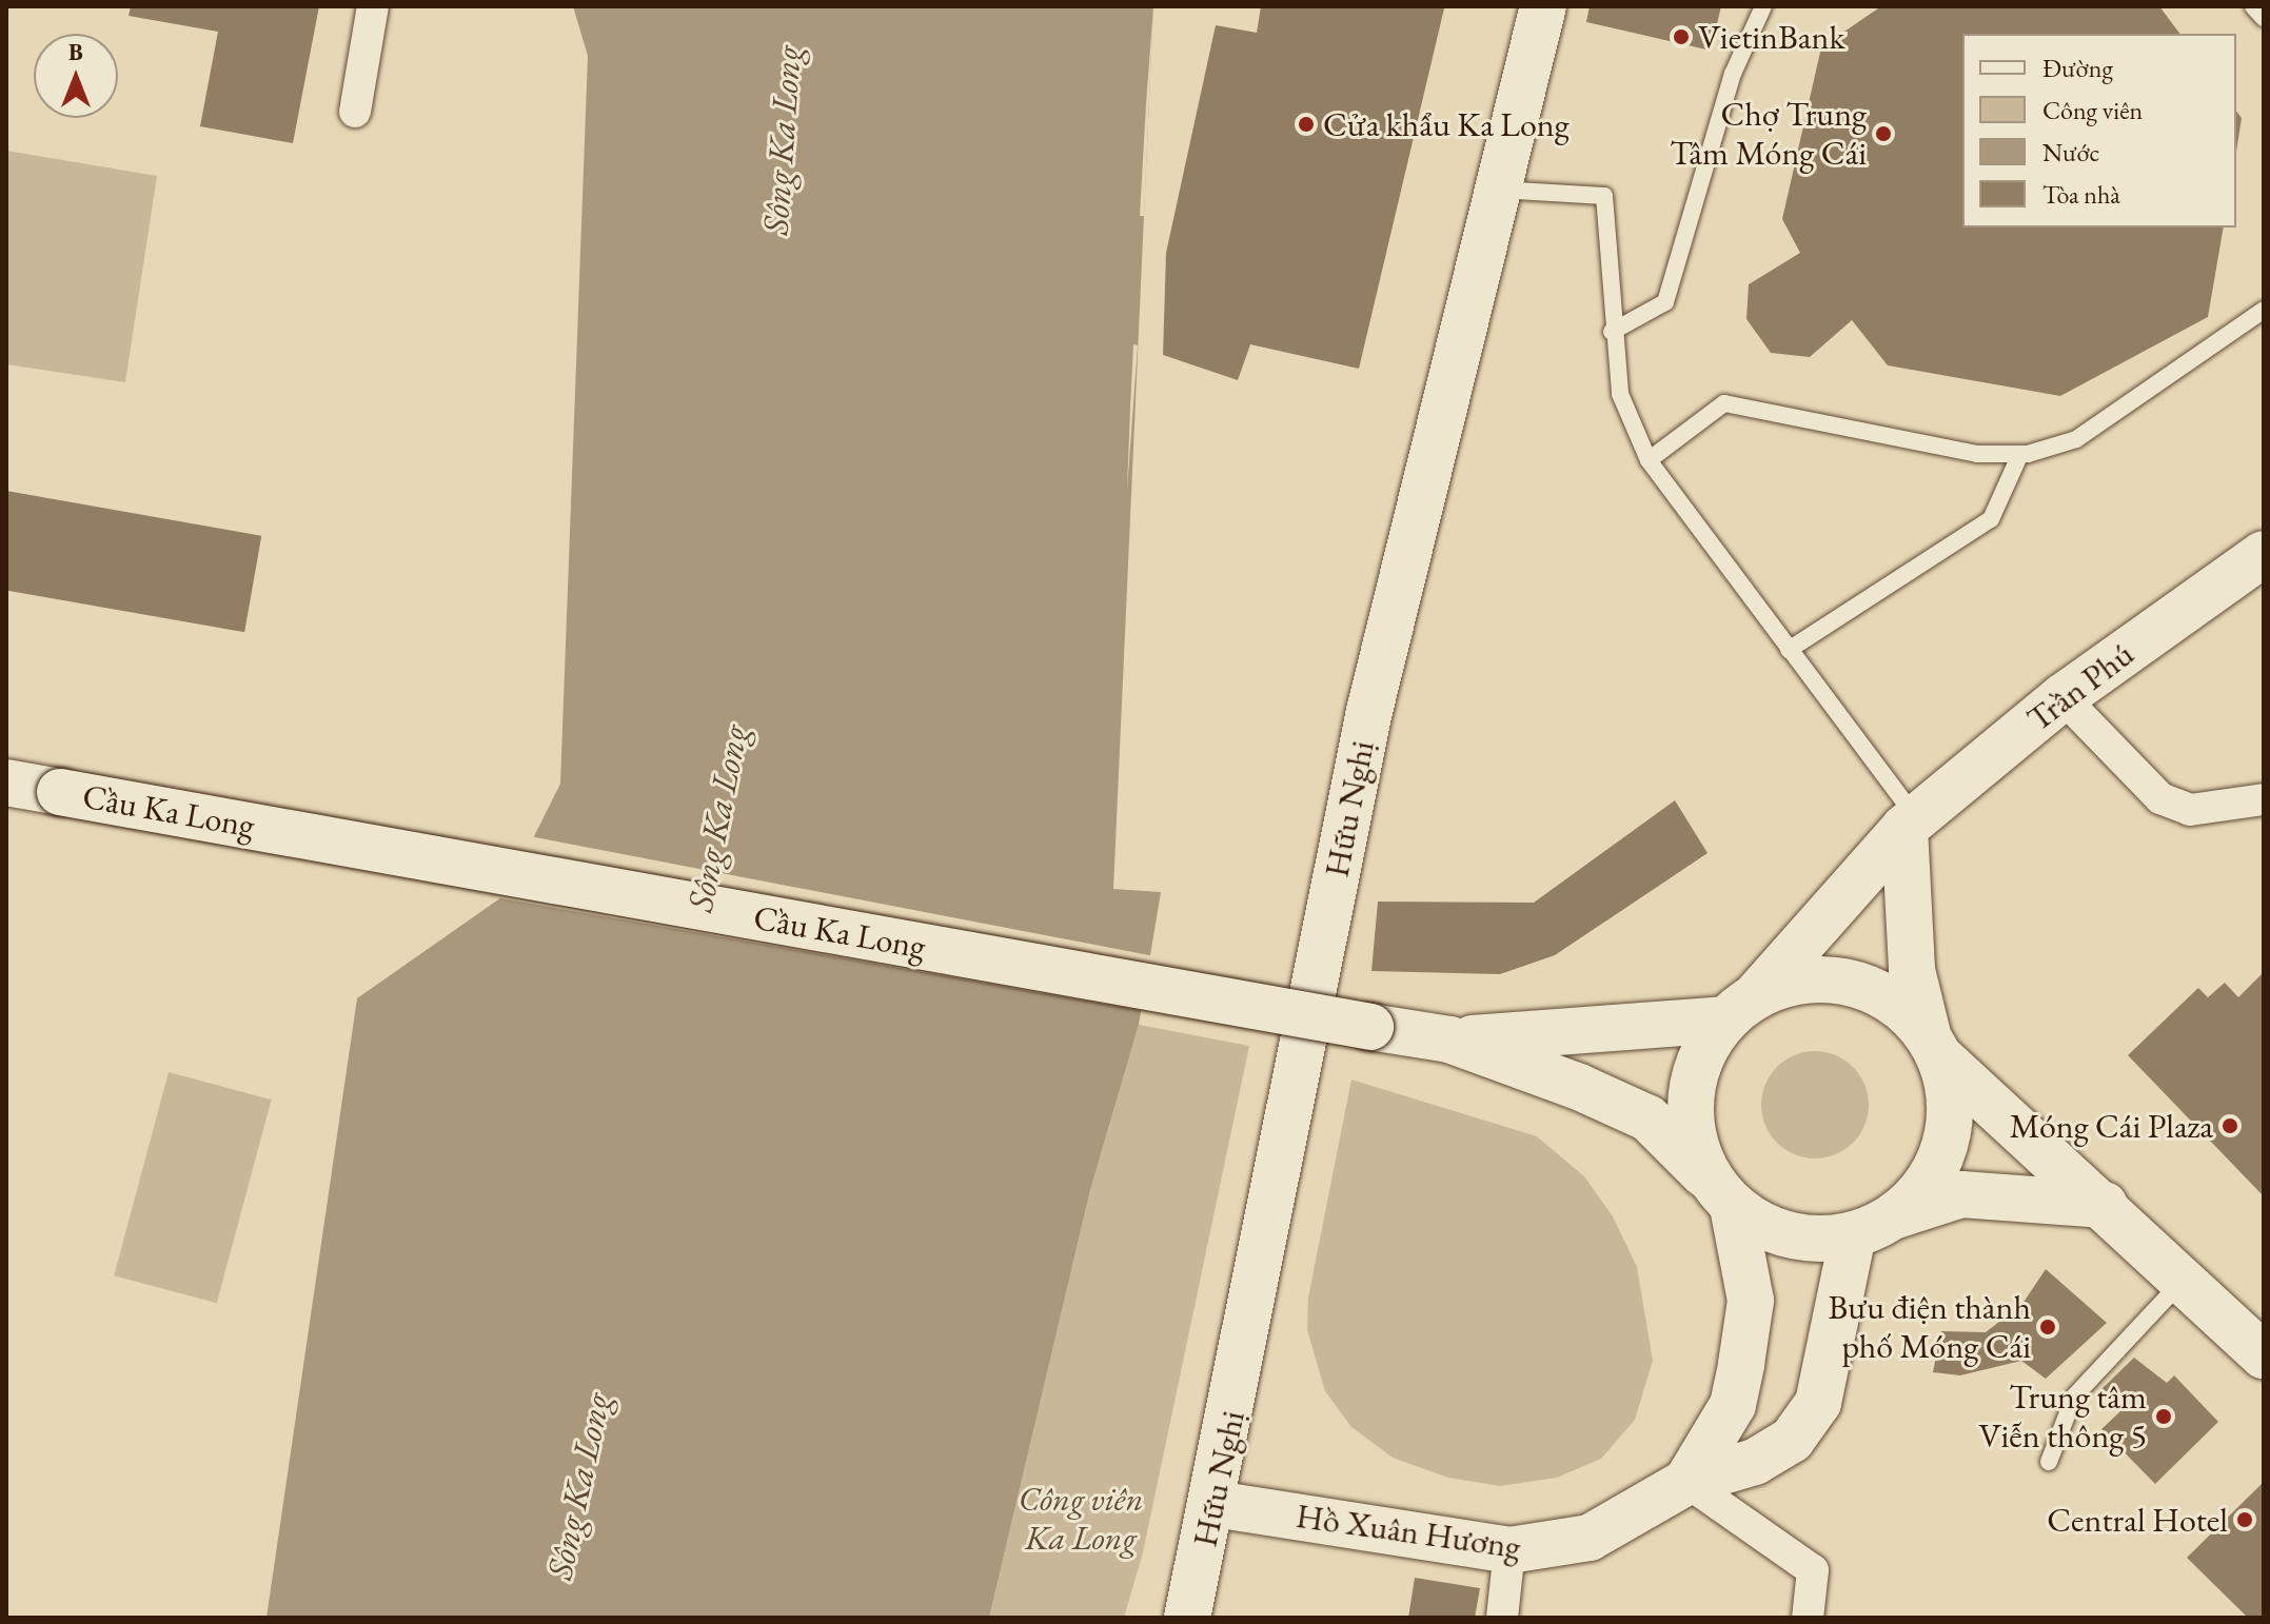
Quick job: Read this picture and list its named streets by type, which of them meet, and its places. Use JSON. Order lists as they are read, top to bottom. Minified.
{"streets":{"street":["Trần Phú","Hữu Nghị","Cầu Ka Long","Hồ Xuân Hương"]},"crossings":[["Trần Phú","Hồ Xuân Hương"],["Hữu Nghị","Hồ Xuân Hương"]],"water":["Sông Ka Long"],"parks":["Công viên Ka Long"],"places":["VietinBank","Cửa khẩu Ka Long","Chợ Trung Tâm Móng Cái","Móng Cái Plaza","Bưu điện thành phố Móng Cái","Trung tâm Viễn thông 5","Central Hotel"],"legend":["Đường","Công viên","Nước","Tòa nhà"],"north":"top"}
